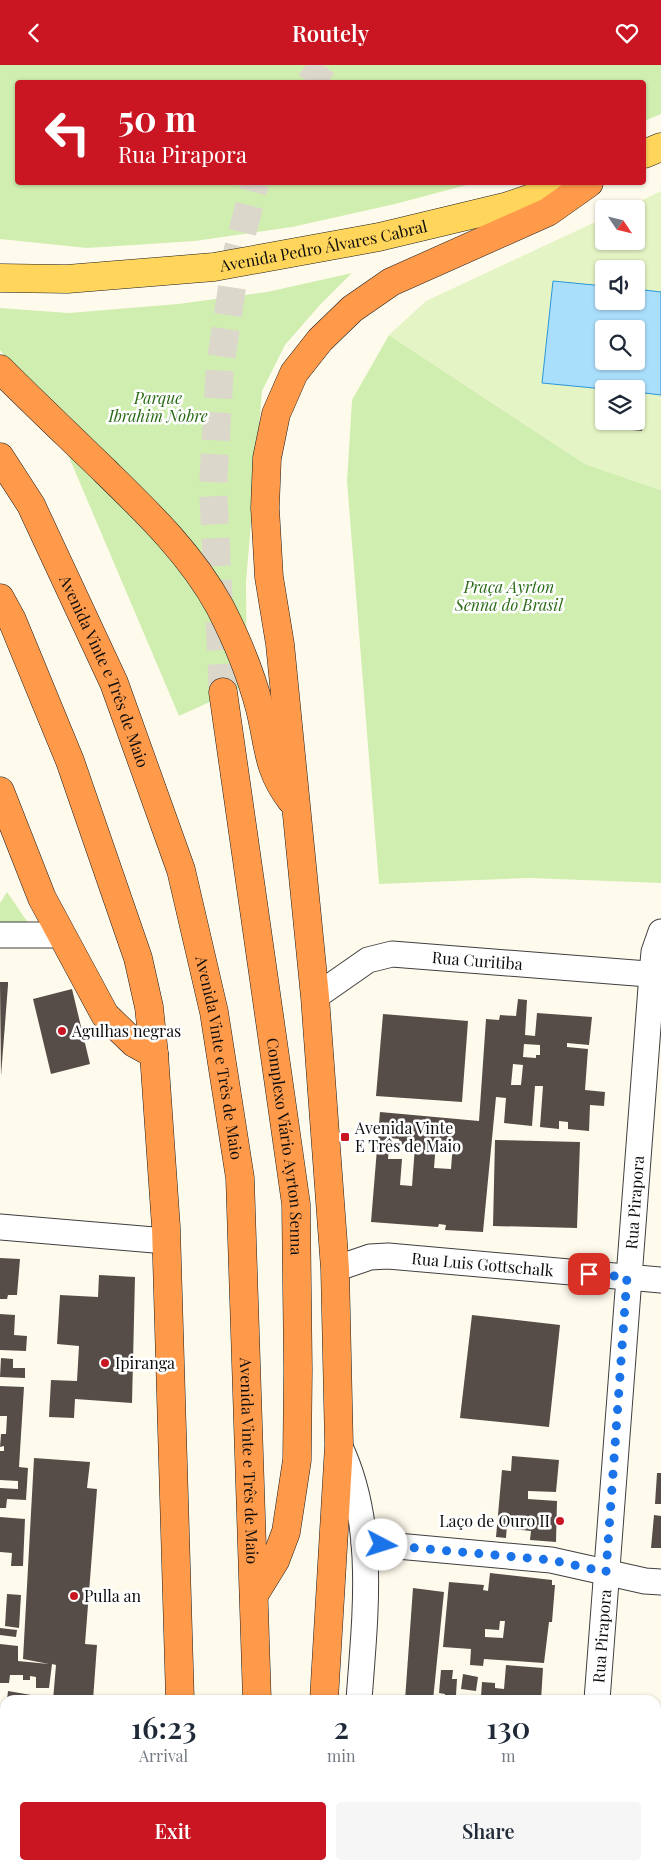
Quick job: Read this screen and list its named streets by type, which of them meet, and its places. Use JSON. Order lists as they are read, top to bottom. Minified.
{"streets":{"highway":["Avenida Vinte e Três de Maio","Complexo Viário Ayrton Senna"],"main road":["Avenida Pedro Álvares Cabral"],"street":["Rua Curitiba","Rua Pirapora","Rua Luis Gottschalk"]},"crossings":[["Avenida Vinte e Três de Maio","Complexo Viário Ayrton Senna"],["Rua Curitiba","Rua Pirapora"],["Rua Pirapora","Rua Luis Gottschalk"]],"parks":["Parque Ibrahim Nobre","Praça Ayrton Senna do Brasil"],"places":{"other":["Agulhas negras","Ipiranga","Laço de Ouro II","Pulla an"],"transit":["Avenida Vinte E Três de Maio"]},"north":"bottom right","page":{"header":"Routely","turn":["50 m","Rua Pirapora"],"eta":["16:23","Arrival","2","min","130","m"],"buttons":["Exit","Share"]}}
